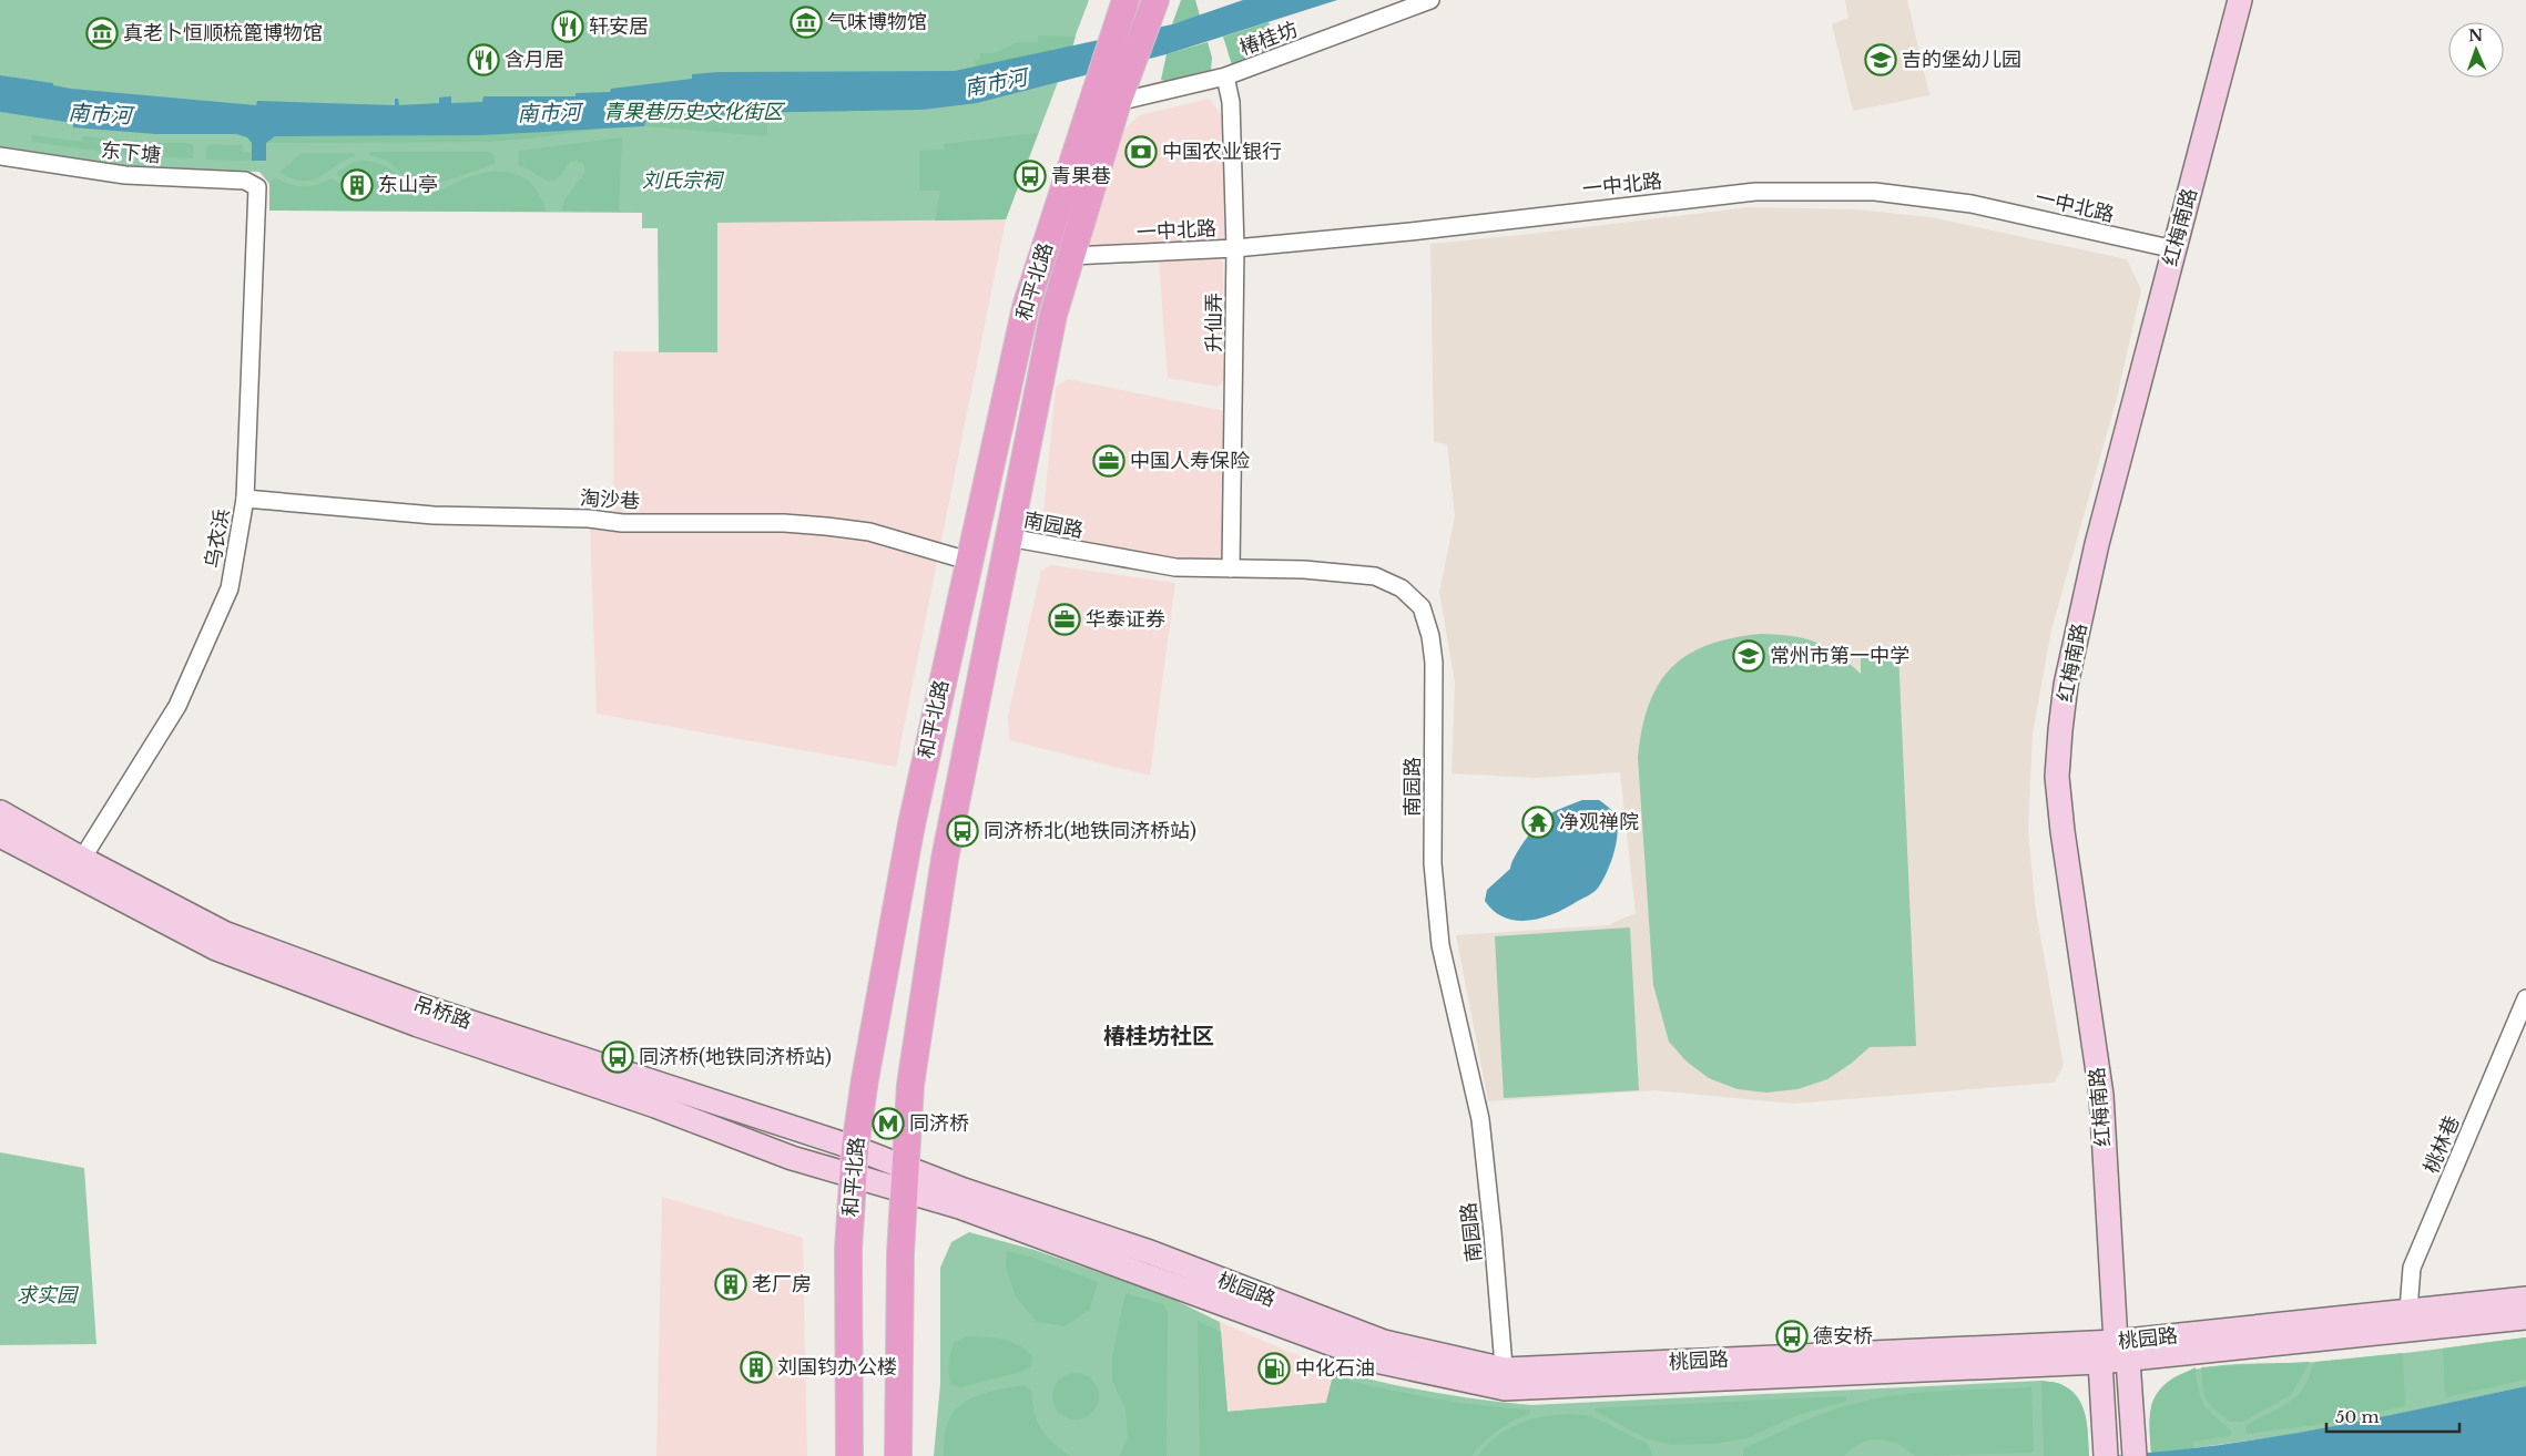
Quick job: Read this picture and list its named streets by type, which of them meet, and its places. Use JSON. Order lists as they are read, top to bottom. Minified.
{"streets":{"main road":["红梅南路","和平北路","吊桥路","桃园路"],"street":["椿桂坊","东下塘","一中北路","升仙弄","淘沙巷","南园路","乌衣浜","桃林巷"]},"crossings":[["椿桂坊","和平北路"],["椿桂坊","升仙弄"],["东下塘","乌衣浜"],["一中北路","红梅南路"],["一中北路","和平北路"],["一中北路","升仙弄"],["红梅南路","桃园路"],["和平北路","淘沙巷"],["和平北路","南园路"],["和平北路","吊桥路"],["和平北路","桃园路"],["升仙弄","南园路"],["淘沙巷","乌衣浜"],["南园路","桃园路"],["乌衣浜","吊桥路"],["吊桥路","桃园路"],["桃林巷","桃园路"]],"districts":["椿桂坊社区"],"water":["南市河"],"parks":["青果巷历史文化街区","刘氏宗祠","求实园"],"places":{"museum":["气味博物馆","真老卜恒顺梳篦博物馆"],"restaurant":["轩安居","含月居"],"school or university":["吉的堡幼儿园","常州市第一中学"],"bank":["中国农业银行"],"bus stop":["青果巷","同济桥北(地铁同济桥站)","同济桥(地铁同济桥站)","德安桥"],"building":["东山亭","老厂房","刘国钧办公楼"],"office":["中国人寿保险","华泰证券"],"temple":["净观禅院"],"metro station":["同济桥"],"fuel station":["中化石油"]},"scale_bar":"50 m","north":"top"}
